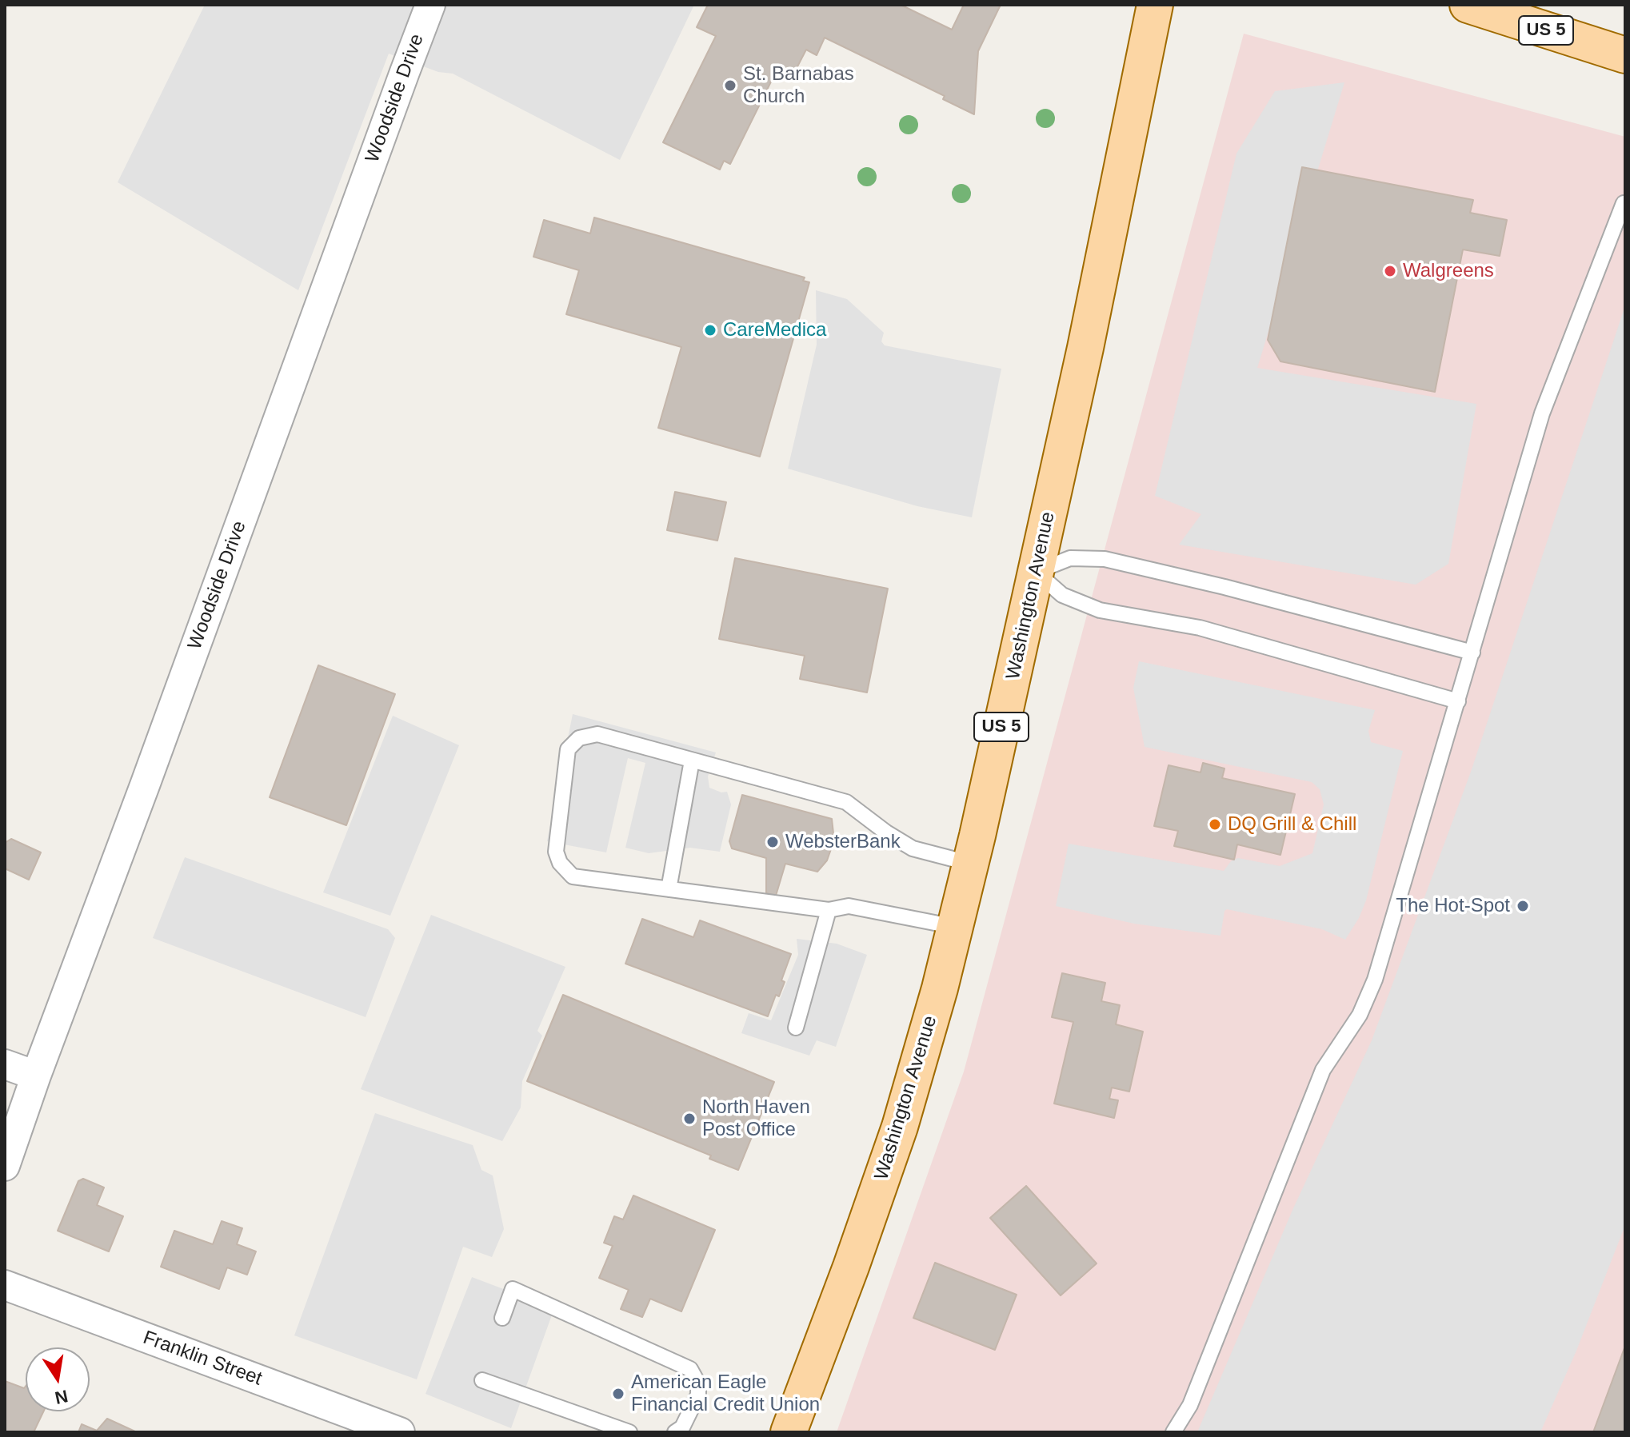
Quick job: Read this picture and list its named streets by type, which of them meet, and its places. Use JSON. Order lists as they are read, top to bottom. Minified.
{"streets":{"main road":["US 5","Washington Avenue"],"street":["Woodside Drive","Franklin Street"]},"places":["St. Barnabas Church","Walgreens","CareMedica","DQ Grill & Chill","WebsterBank","The Hot-Spot","North Haven Post Office","American Eagle Financial Credit Union"],"north":"bottom"}
